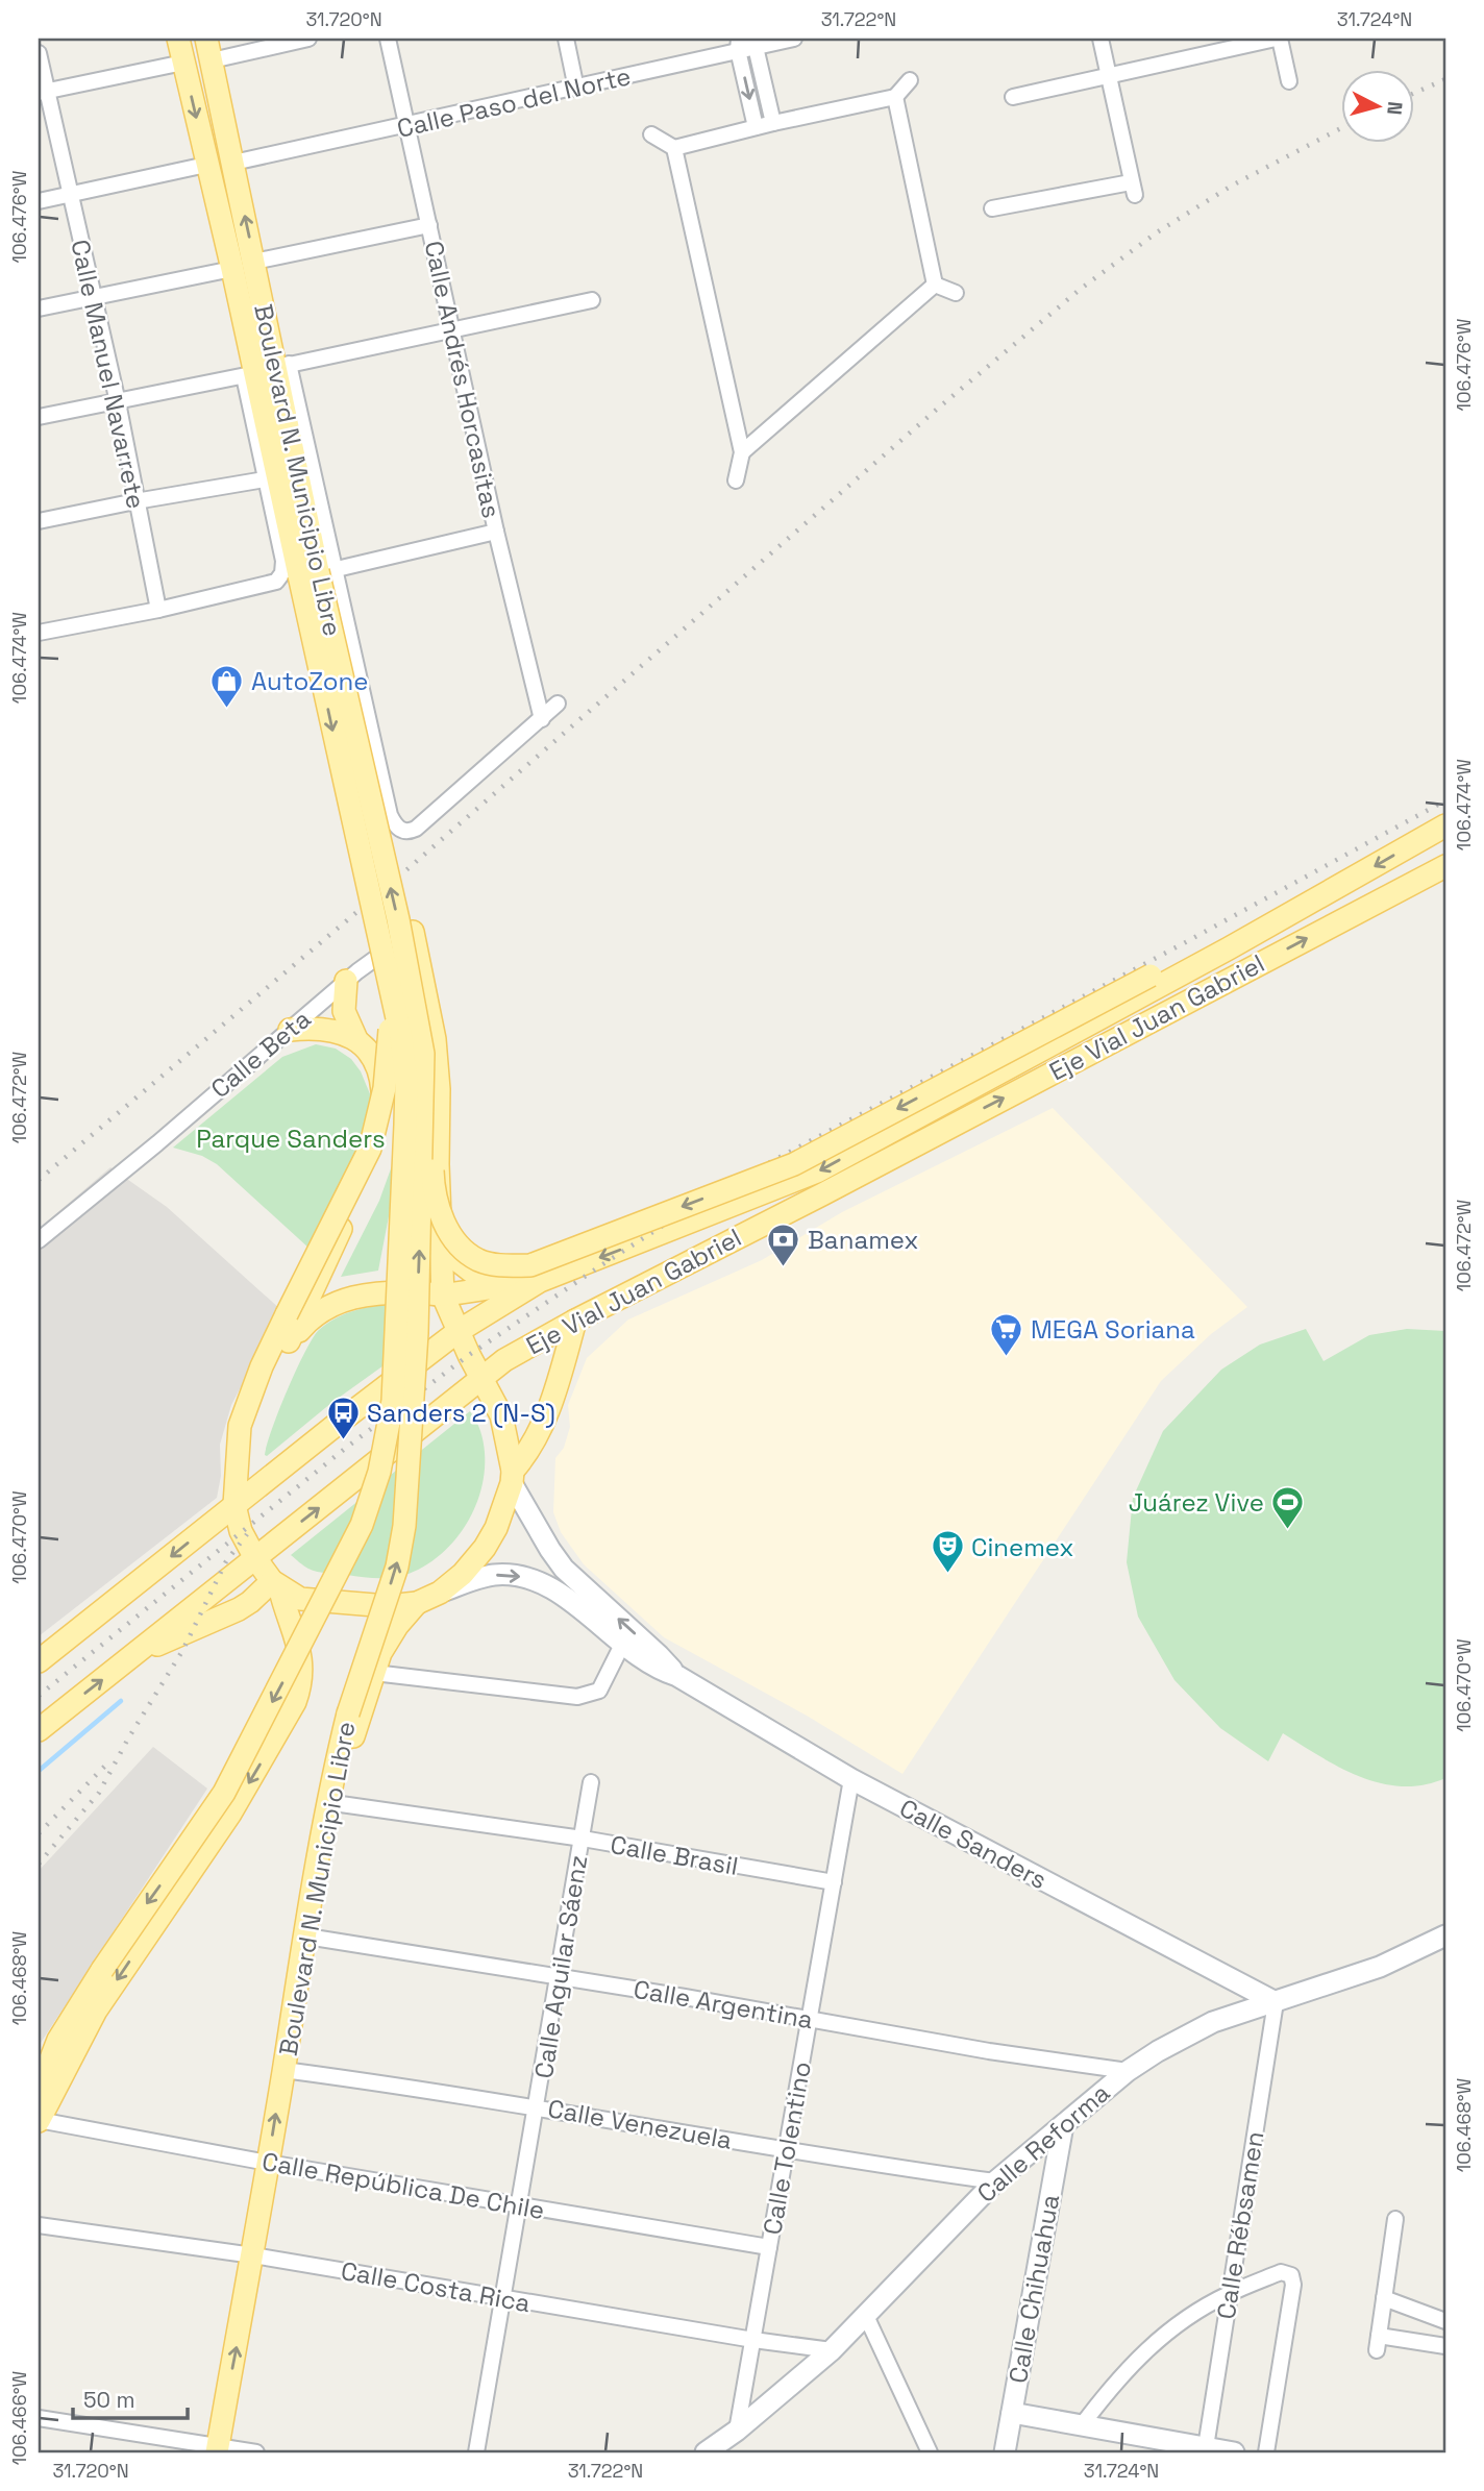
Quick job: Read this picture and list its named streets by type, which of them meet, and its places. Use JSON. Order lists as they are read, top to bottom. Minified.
{"streets":{"main road":["Boulevard N. Municipio Libre","Eje Vial Juan Gabriel"],"street":["Calle Paso del Norte","Calle Manuel Navarrete","Calle Andrés Horcasitas","Calle Beta","Calle Sanders","Calle Brasil","Calle Aguilar Sáenz","Calle Argentina","Calle Venezuela","Calle Reforma","Calle Tolentino","Calle República De Chile","Calle Rébsamen","Calle Costa Rica","Calle Chihuahua"]},"crossings":[["Calle Paso del Norte","Calle Andrés Horcasitas"],["Calle Paso del Norte","Boulevard N. Municipio Libre"],["Boulevard N. Municipio Libre","Calle Venezuela"],["Boulevard N. Municipio Libre","Calle República De Chile"],["Boulevard N. Municipio Libre","Calle Costa Rica"],["Calle Sanders","Calle Reforma"],["Calle Sanders","Calle Tolentino"],["Calle Sanders","Calle Rébsamen"],["Calle Brasil","Calle Aguilar Sáenz"],["Calle Brasil","Calle Tolentino"],["Calle Aguilar Sáenz","Calle Argentina"],["Calle Aguilar Sáenz","Calle Venezuela"],["Calle Aguilar Sáenz","Calle República De Chile"],["Calle Aguilar Sáenz","Calle Costa Rica"],["Calle Argentina","Calle Reforma"],["Calle Argentina","Calle Tolentino"],["Calle Venezuela","Calle Reforma"],["Calle Venezuela","Calle Tolentino"],["Calle Reforma","Calle Tolentino"],["Calle Reforma","Calle Rébsamen"],["Calle Reforma","Calle Costa Rica"],["Calle Reforma","Calle Chihuahua"],["Calle Tolentino","Calle República De Chile"],["Calle Tolentino","Calle Costa Rica"]],"parks":["Parque Sanders"],"places":{"shop":["AutoZone"],"bank":["Banamex"],"supermarket":["MEGA Soriana"],"bus stop":["Sanders 2 (N-S)"],"sports":["Juárez Vive"],"theatre":["Cinemex"]},"scale_bar":"50 m","north":"right","coordinates":["31.720°N","31.722°N","31.724°N","106.476°W","106.474°W","106.472°W","106.470°W","106.468°W","106.466°W"]}
